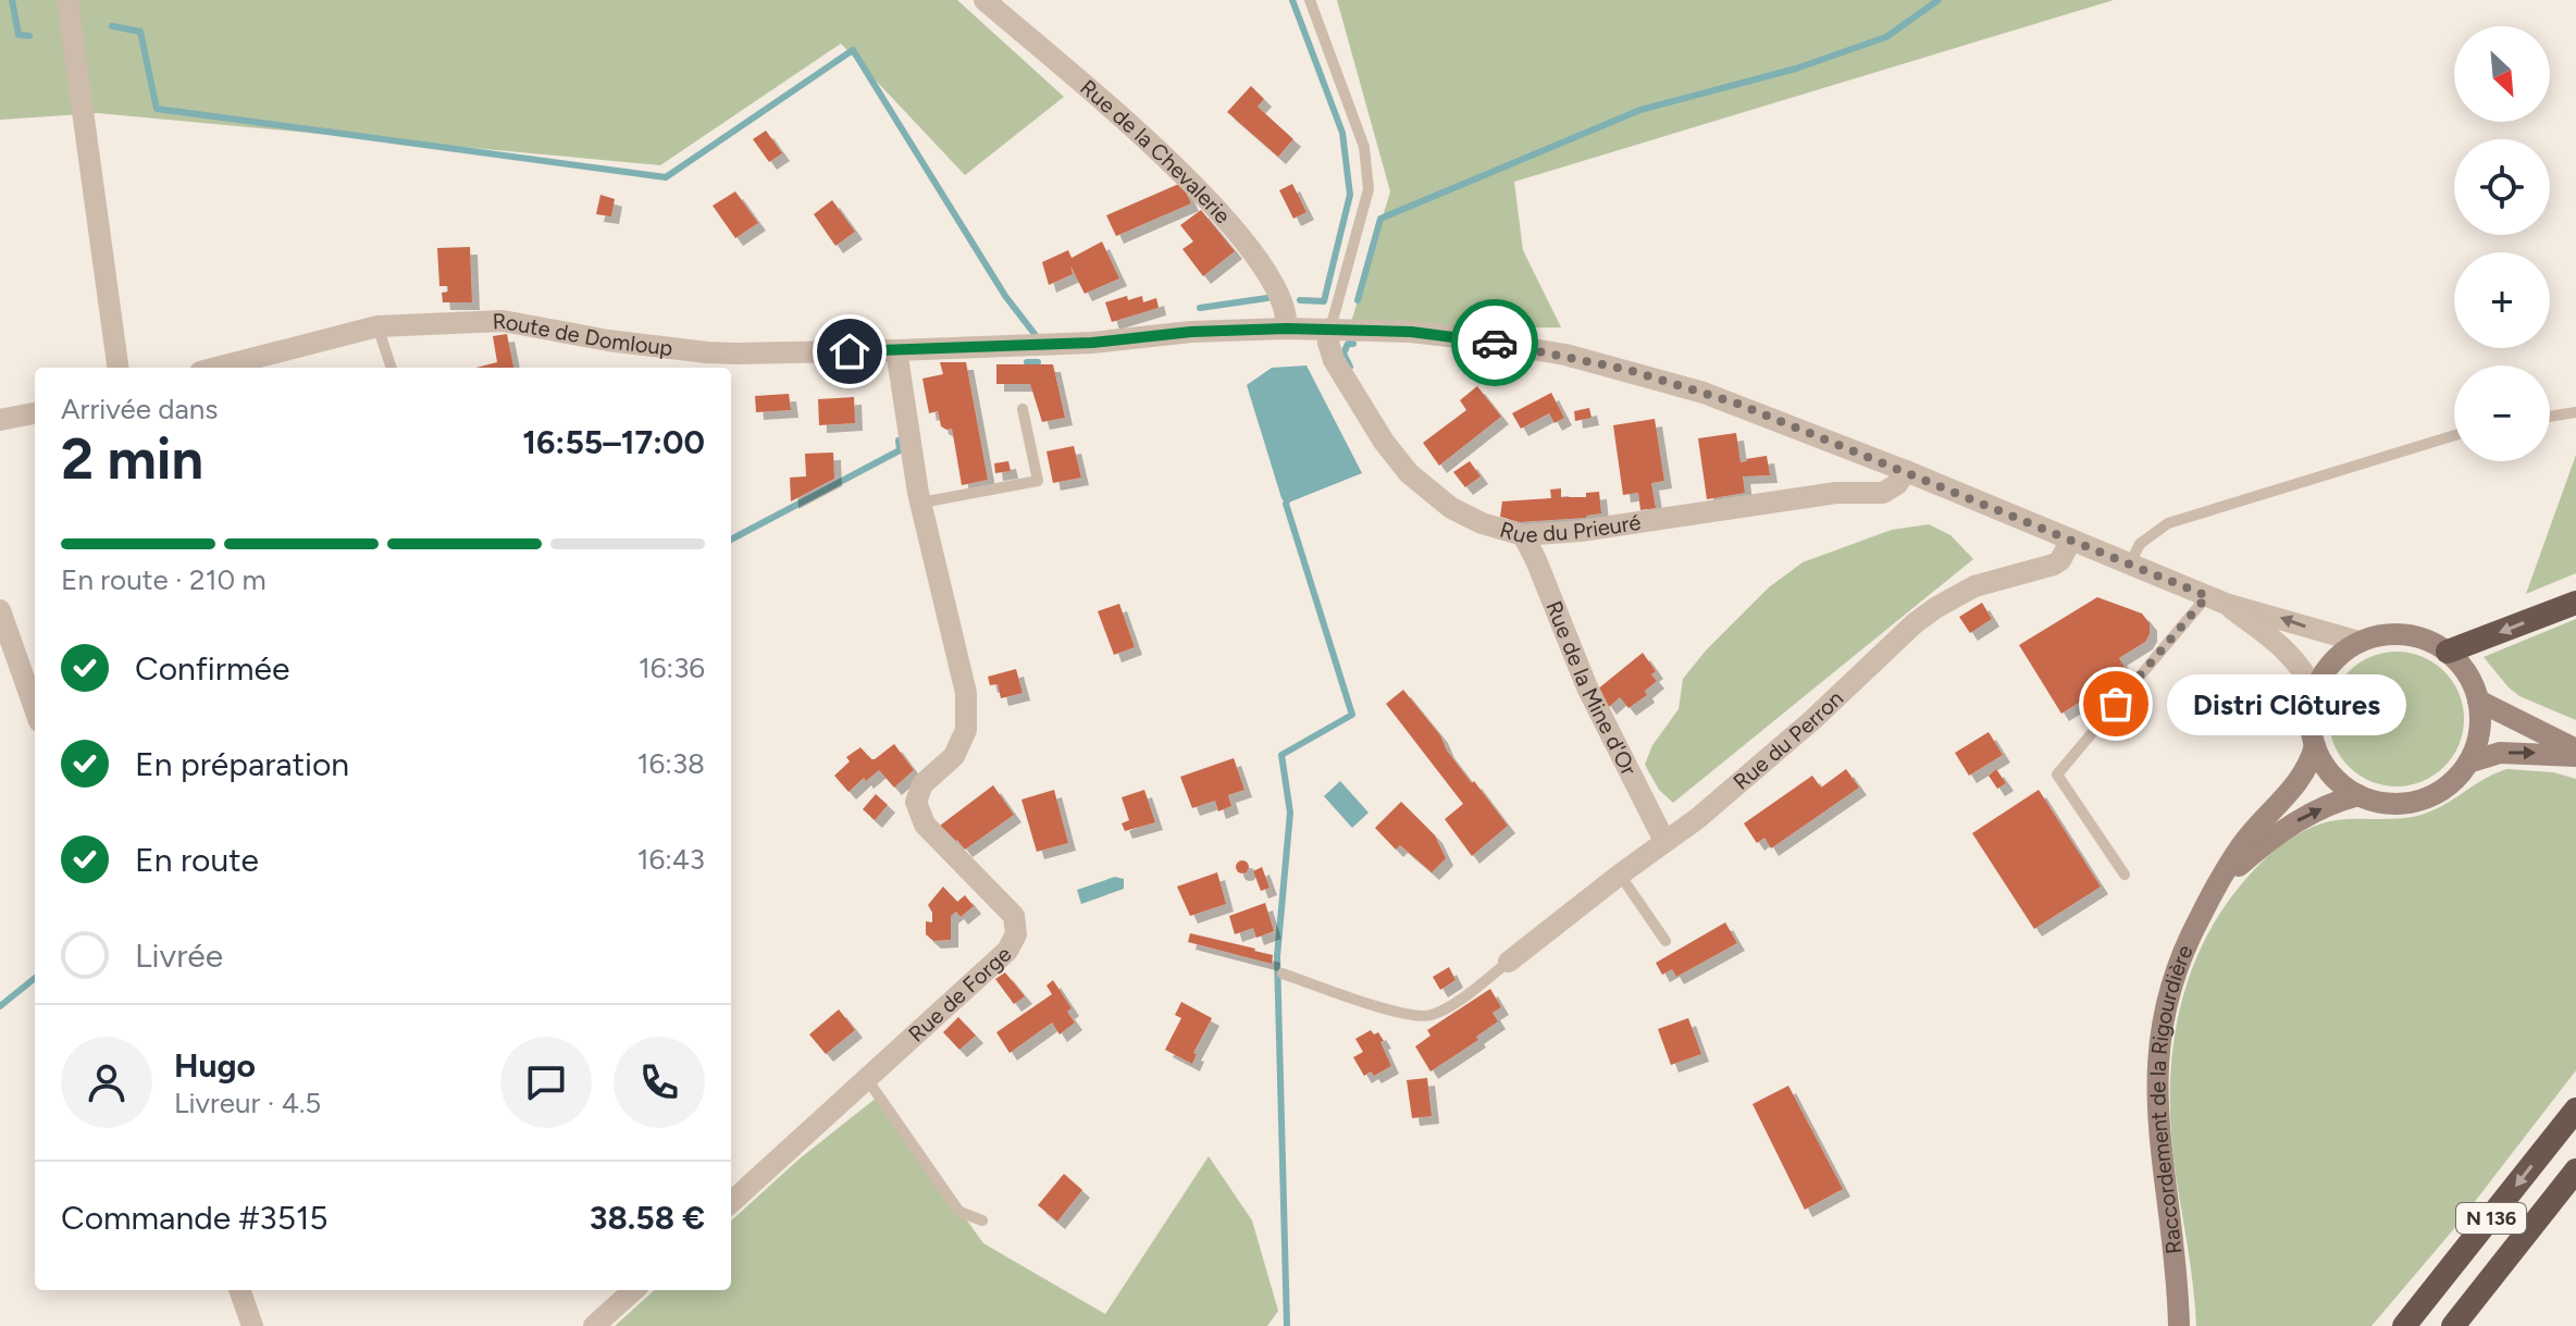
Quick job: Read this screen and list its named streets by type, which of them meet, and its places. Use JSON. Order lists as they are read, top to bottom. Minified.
{"streets":{"highway":["N 136"],"main road":["Raccordement de la Rigourdière"],"street":["Rue de la Chevalerie","Route de Domloup","Rue du Prieuré","Rue de la Mine d'Or","Rue du Perron","Rue de Forge"]},"crossings":[["Rue de la Chevalerie","Route de Domloup"],["Route de Domloup","Rue du Prieuré"],["Route de Domloup","Rue du Perron"],["Route de Domloup","Rue de Forge"],["Route de Domloup","Raccordement de la Rigourdière"],["Rue du Prieuré","Rue de la Mine d'Or"],["Rue de la Mine d'Or","Rue du Perron"]],"places":["Distri Clôtures"],"north":"bottom right","page":{"map_buttons":["+","−"],"heading":["2 min","Arrivée dans","16:55–17:00"],"panel":["Hugo","Livreur · 4.5","Commande #3515","38.58 €"],"bar":"En route · 210 m","list":[["Confirmée","16:36"],["En préparation","16:38"],["En route","16:43"],"Livrée"],"bubble":"Distri Clôtures"}}
